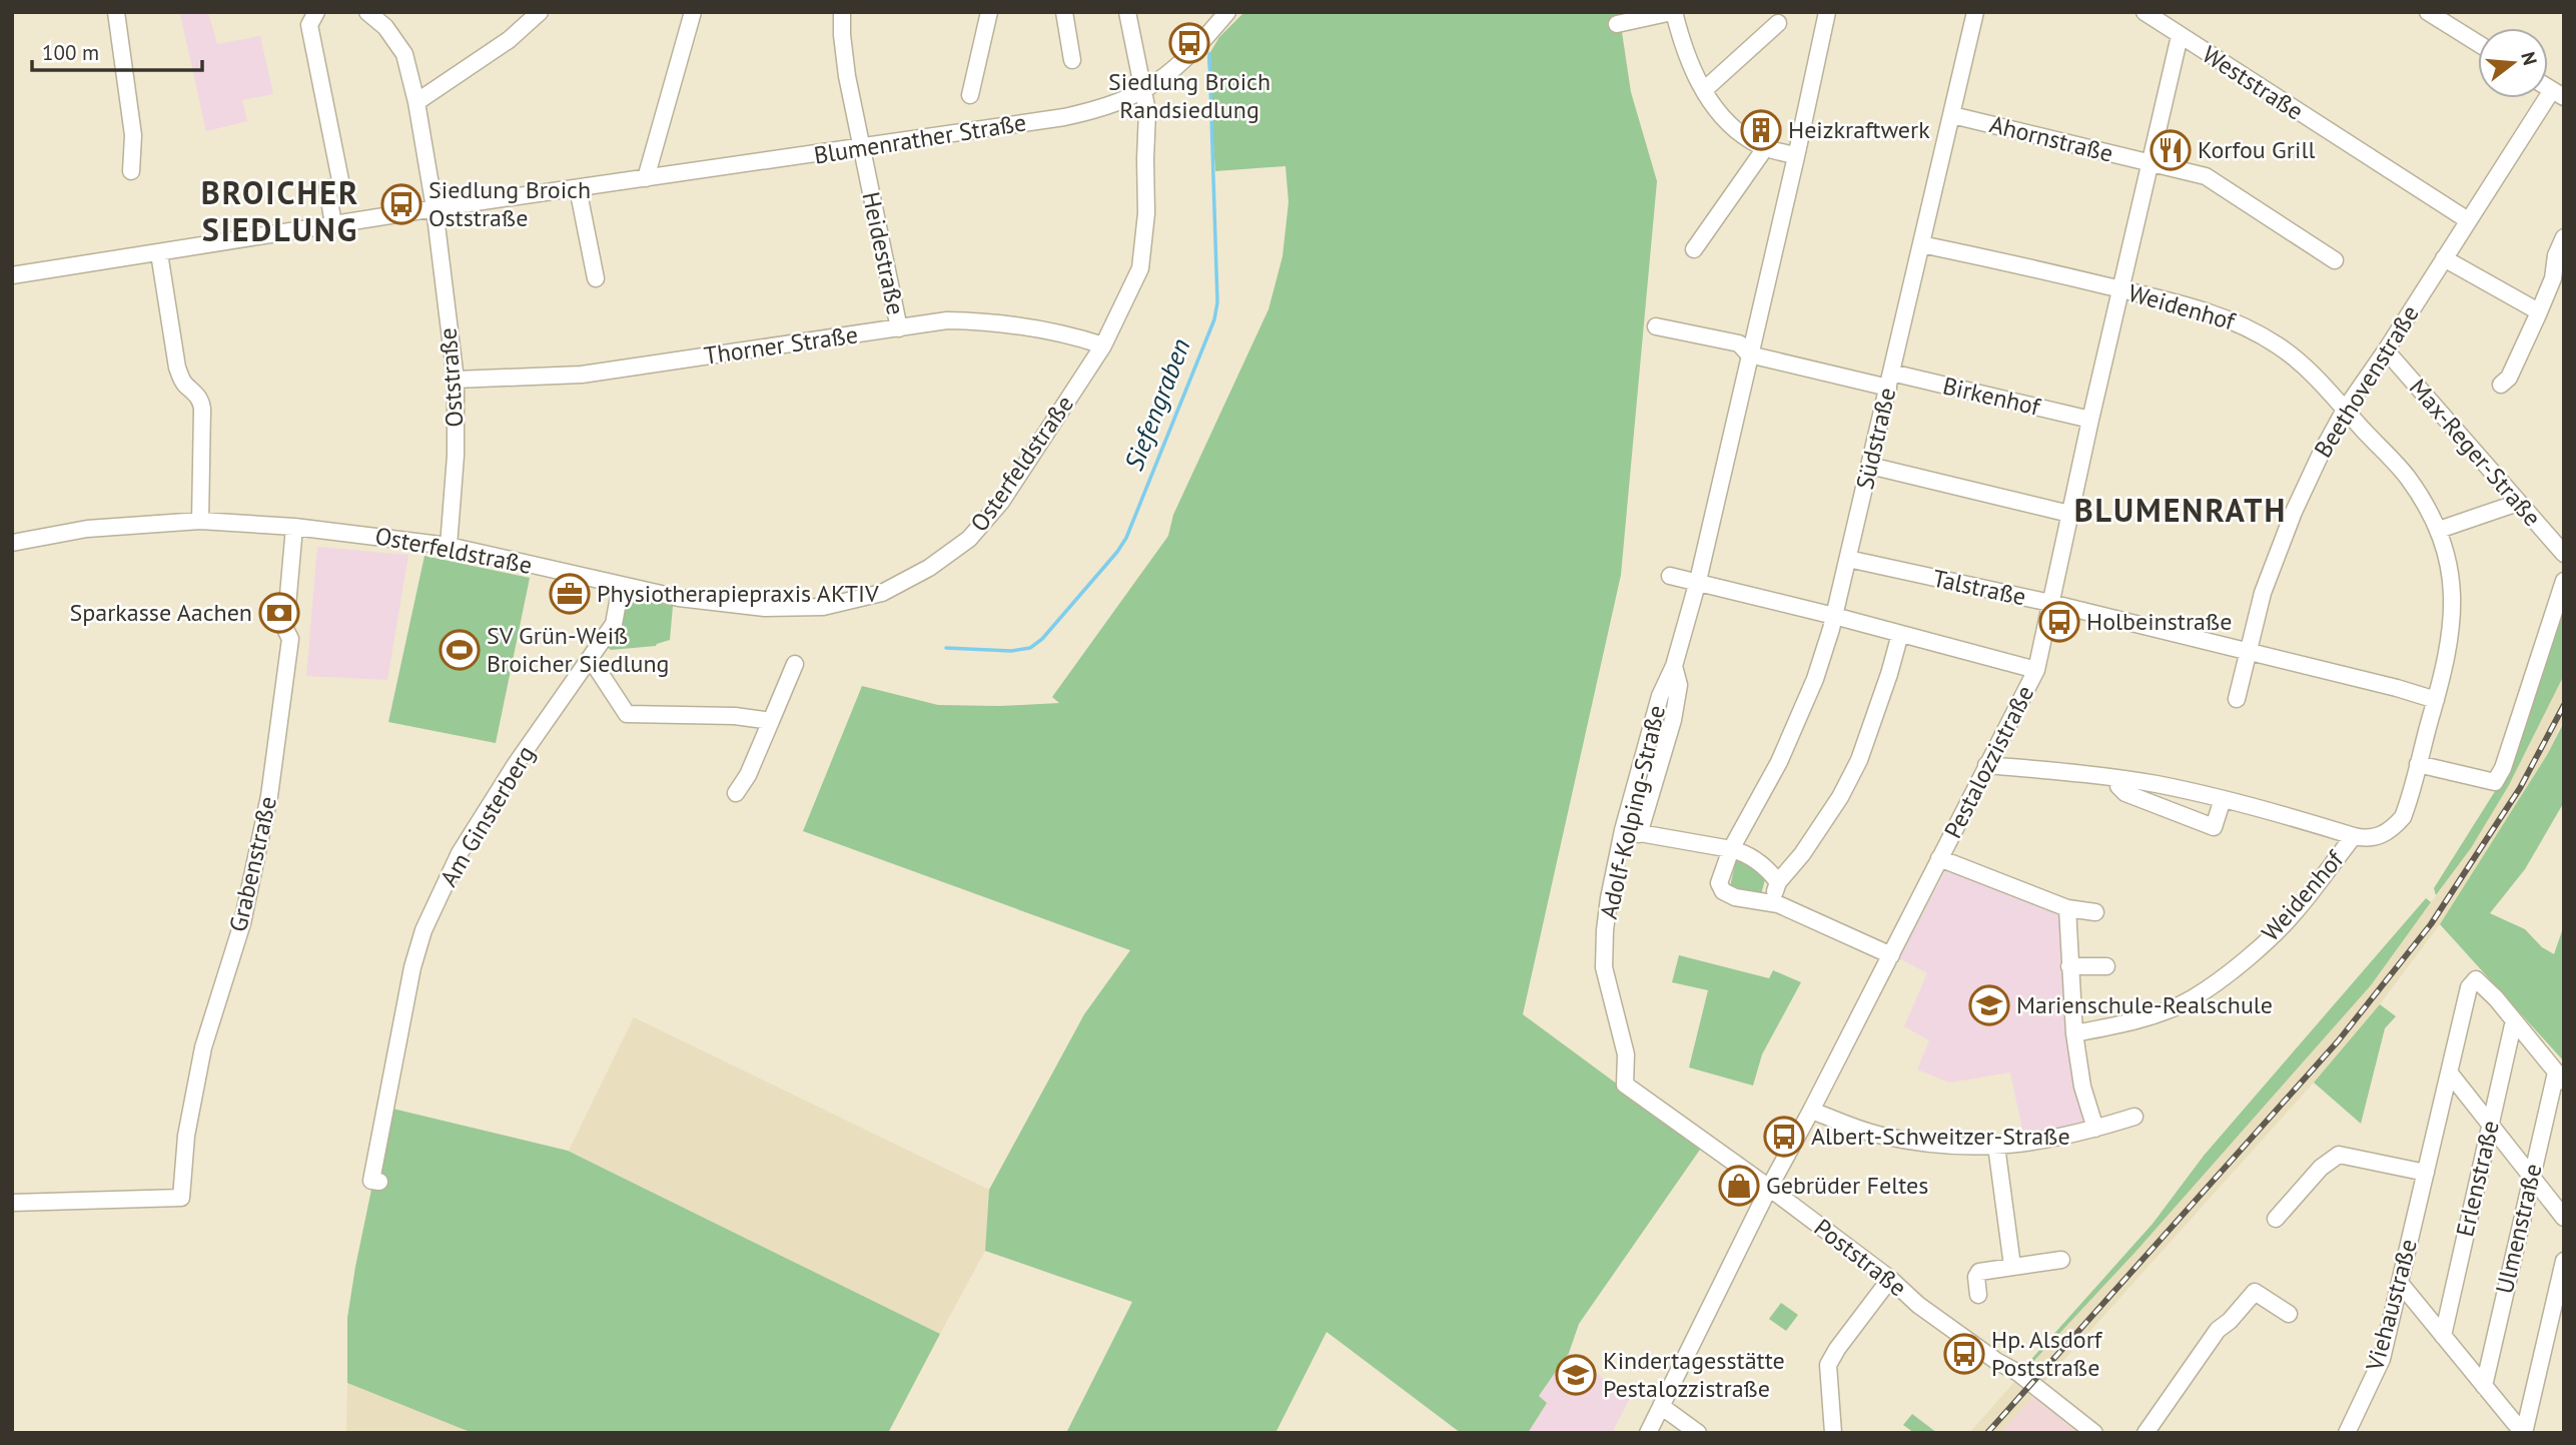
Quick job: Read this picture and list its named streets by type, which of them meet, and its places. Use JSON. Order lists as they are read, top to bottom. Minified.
{"streets":{"street":["Weststraße","Blumenrather Straße","Ahornstraße","Heidestraße","Weidenhof","Thorner Straße","Oststraße","Beethovenstraße","Birkenhof","Südstraße","Max-Reger-Straße","Osterfeldstraße","Talstraße","Pestalozzistraße","Adolf-Kolping-Straße","Am Ginsterberg","Grabenstraße","Erlenstraße","Ulmenstraße","Poststraße","Viehaustraße"]},"crossings":[["Weststraße","Beethovenstraße"],["Weststraße","Pestalozzistraße"],["Blumenrather Straße","Heidestraße"],["Blumenrather Straße","Oststraße"],["Blumenrather Straße","Osterfeldstraße"],["Ahornstraße","Südstraße"],["Ahornstraße","Pestalozzistraße"],["Heidestraße","Thorner Straße"],["Weidenhof","Beethovenstraße"],["Weidenhof","Südstraße"],["Weidenhof","Talstraße"],["Weidenhof","Pestalozzistraße"],["Thorner Straße","Oststraße"],["Thorner Straße","Osterfeldstraße"],["Oststraße","Osterfeldstraße"],["Beethovenstraße","Max-Reger-Straße"],["Beethovenstraße","Talstraße"],["Birkenhof","Südstraße"],["Birkenhof","Pestalozzistraße"],["Südstraße","Talstraße"],["Osterfeldstraße","Am Ginsterberg"],["Osterfeldstraße","Grabenstraße"],["Talstraße","Pestalozzistraße"],["Pestalozzistraße","Poststraße"],["Adolf-Kolping-Straße","Poststraße"],["Erlenstraße","Viehaustraße"]],"districts":["BROICHER SIEDLUNG","BLUMENRATH"],"water":["Siefengraben"],"places":{"bus stop":["Siedlung Broich Randsiedlung","Siedlung Broich Oststraße","Holbeinstraße","Albert-Schweitzer-Straße","Hp. Alsdorf Poststraße"],"building":["Heizkraftwerk"],"restaurant":["Korfou Grill"],"office":["Physiotherapiepraxis AKTIV"],"bank":["Sparkasse Aachen"],"sports":["SV Grün-Weiß Broicher Siedlung"],"school or university":["Marienschule-Realschule","Kindertagesstätte Pestalozzistraße"],"shop":["Gebrüder Feltes"]},"scale_bar":"100 m","north":"right"}
